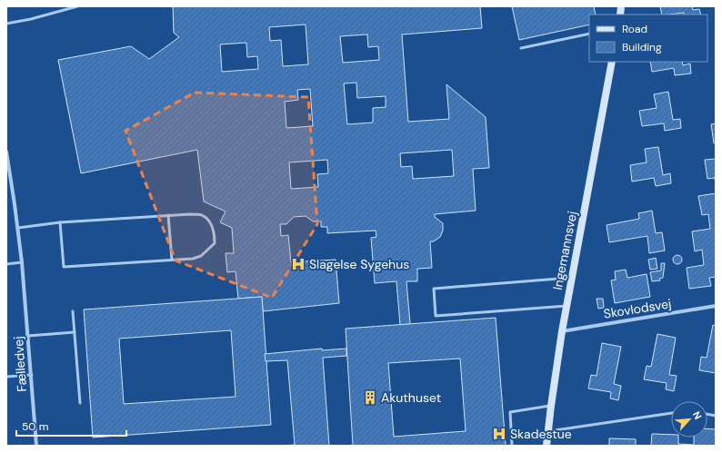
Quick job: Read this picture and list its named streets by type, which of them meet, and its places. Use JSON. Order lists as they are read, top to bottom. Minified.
{"streets":{"street":["Ingemannsvej","Skovlodsvej","Fælledvej"]},"crossings":[["Ingemannsvej","Skovlodsvej"]],"places":{"hospital":["Slagelse Sygehus","Skadestue"],"building":["Akuthuset"]},"legend":["Road","Building"],"scale_bar":"50 m","north":"top right"}
